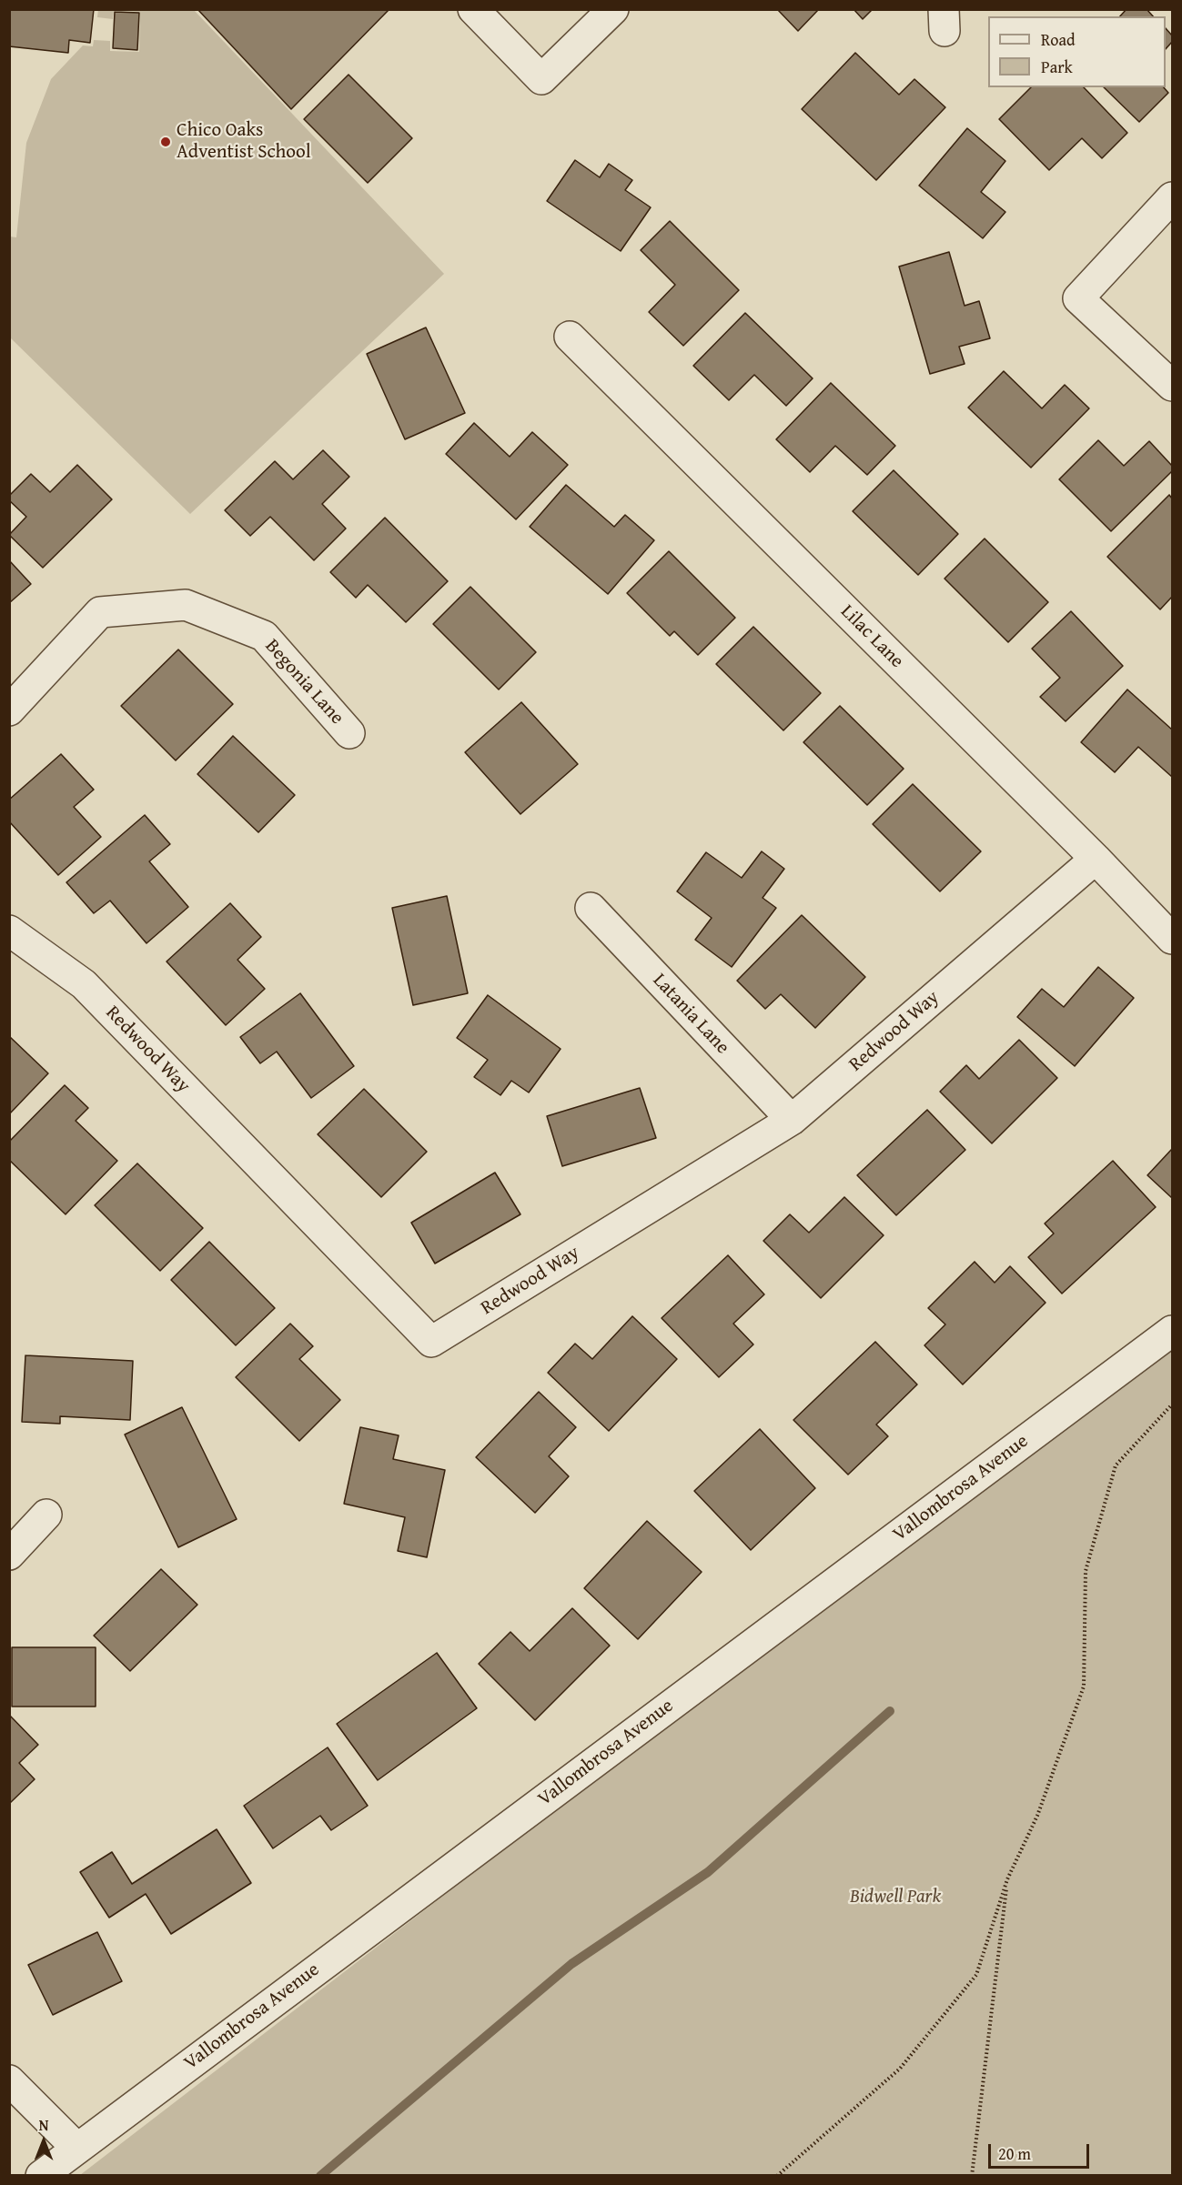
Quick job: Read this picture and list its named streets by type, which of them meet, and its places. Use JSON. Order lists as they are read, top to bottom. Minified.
{"streets":{"street":["Lilac Lane","Begonia Lane","Latania Lane","Redwood Way","Vallombrosa Avenue"]},"crossings":[["Lilac Lane","Redwood Way"],["Latania Lane","Redwood Way"]],"parks":["Bidwell Park"],"places":["Chico Oaks Adventist School"],"legend":["Road","Park"],"scale_bar":"20 m","north":"top"}
